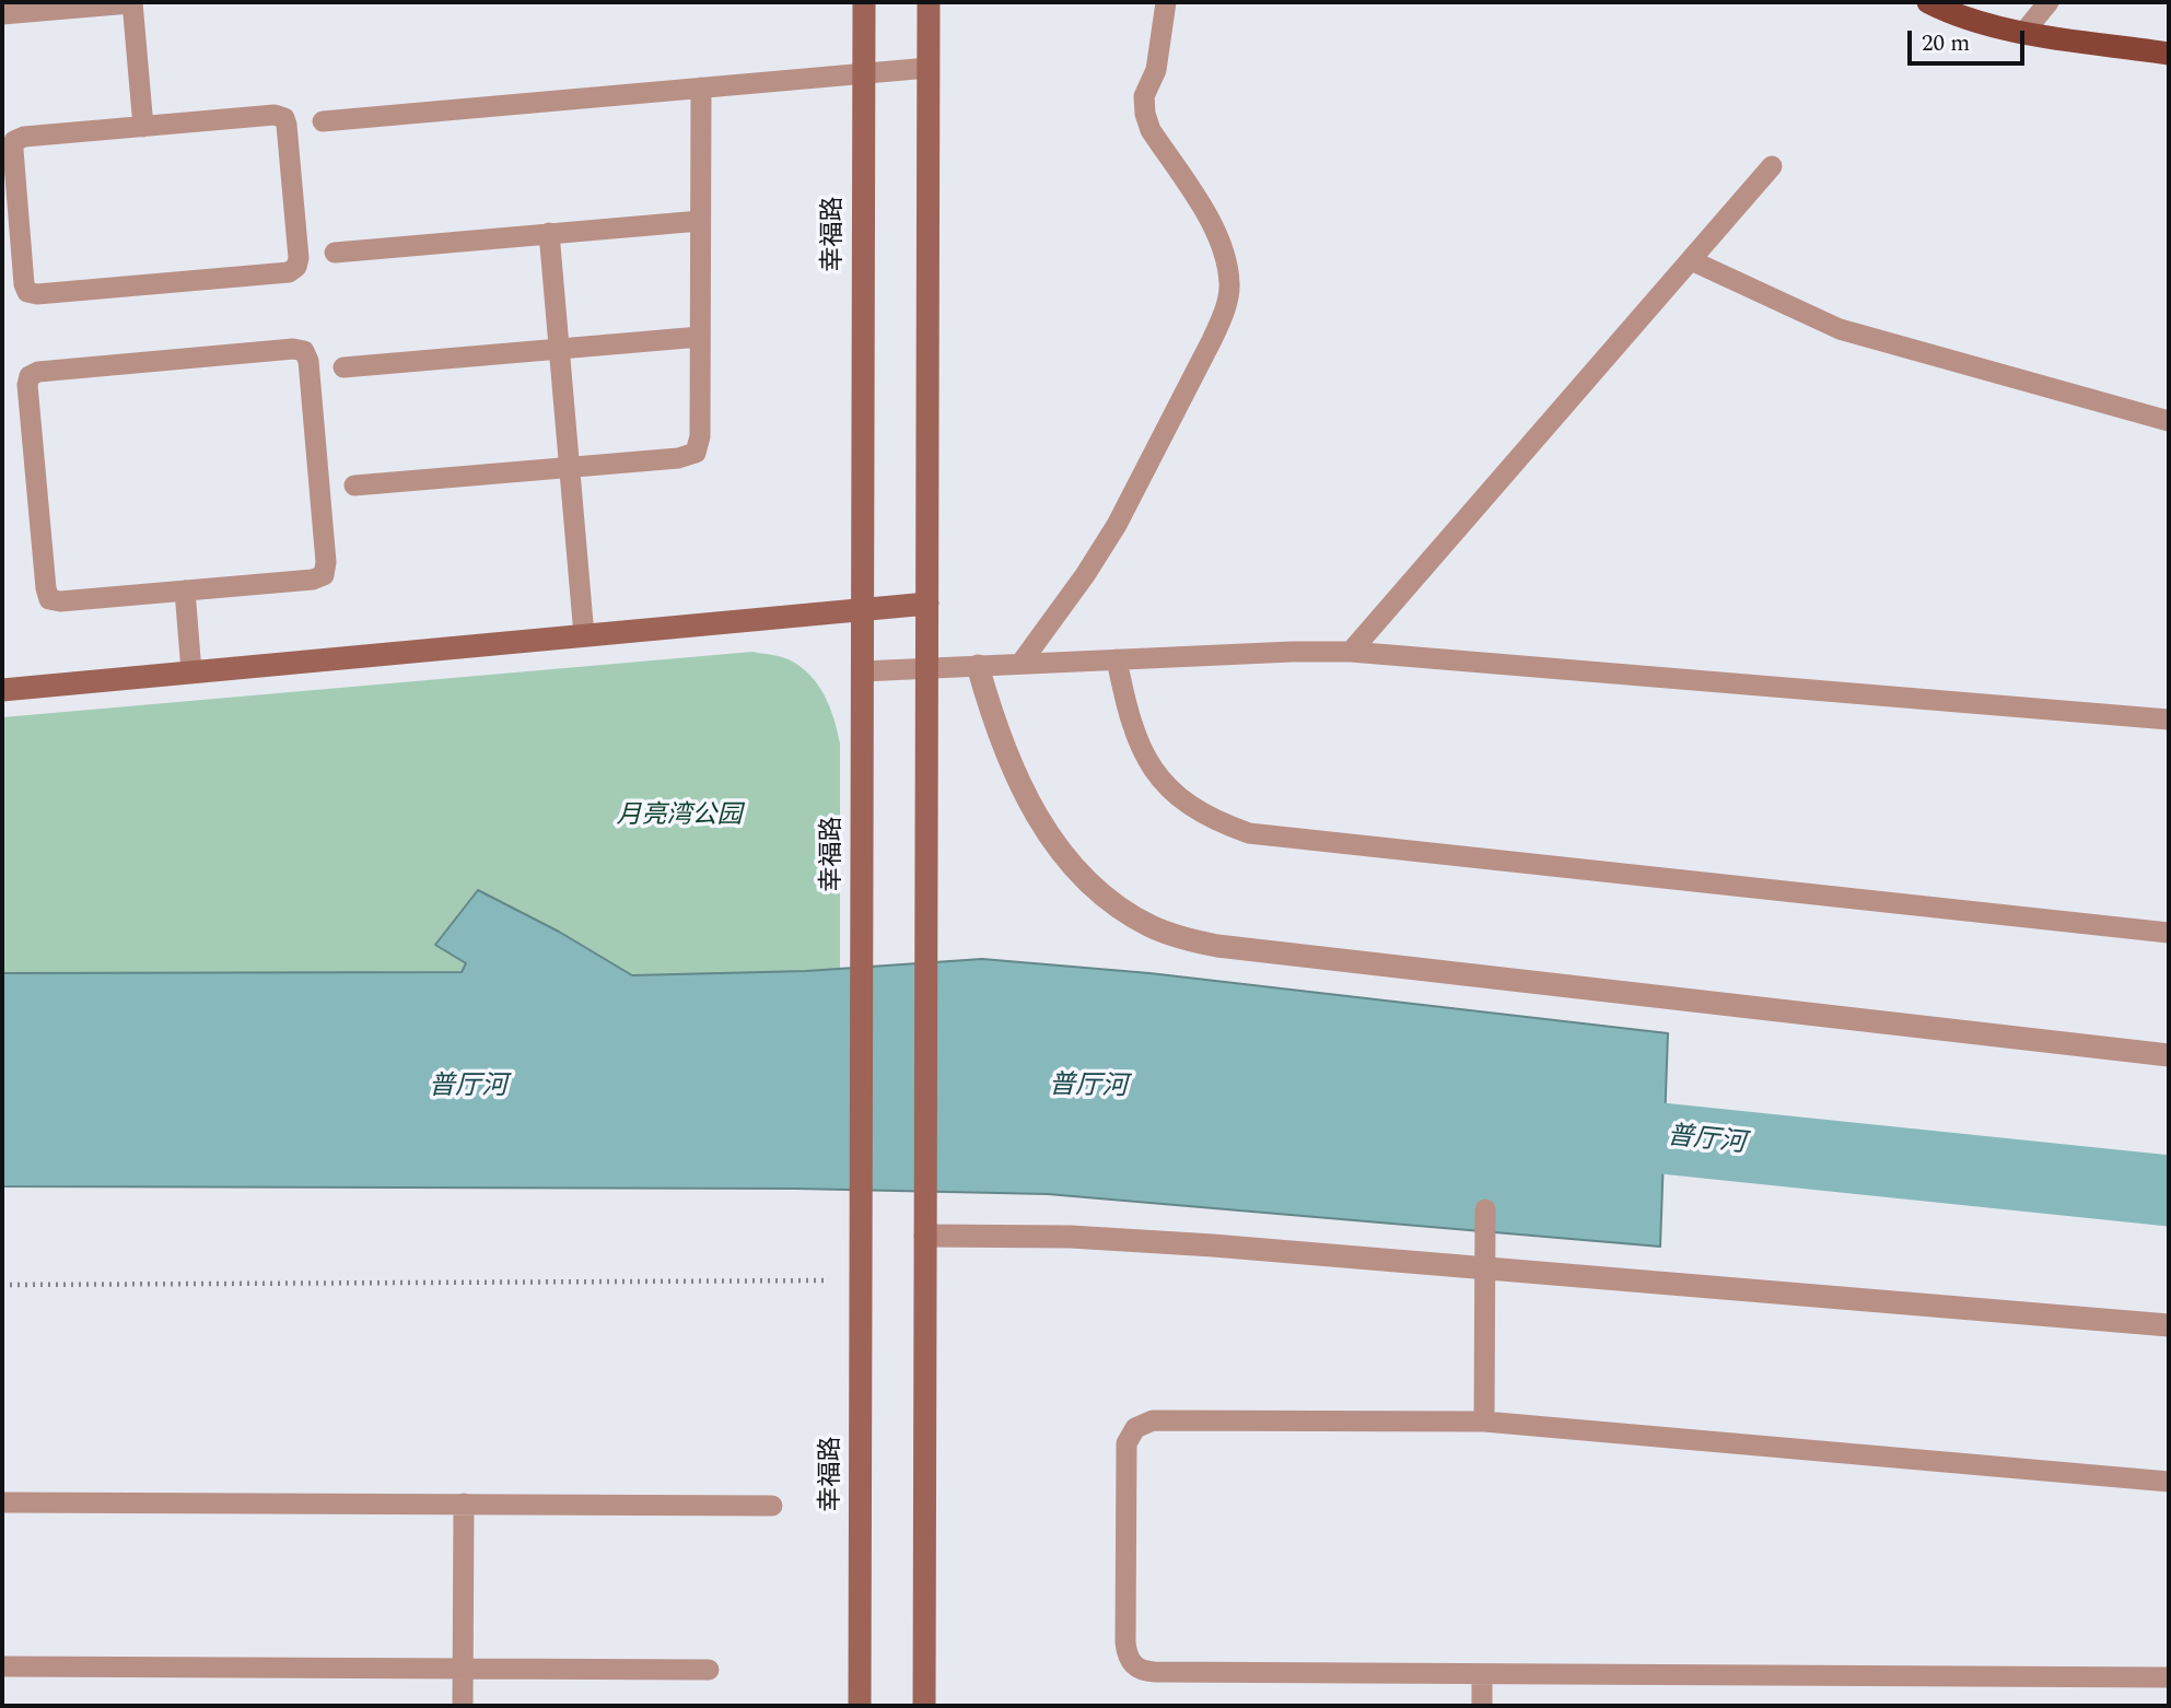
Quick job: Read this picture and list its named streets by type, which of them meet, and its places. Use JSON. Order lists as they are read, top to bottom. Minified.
{"streets":{"main road":["幸福路"]},"water":["普厅河"],"parks":["月亮湾公园"],"scale_bar":"20 m"}
